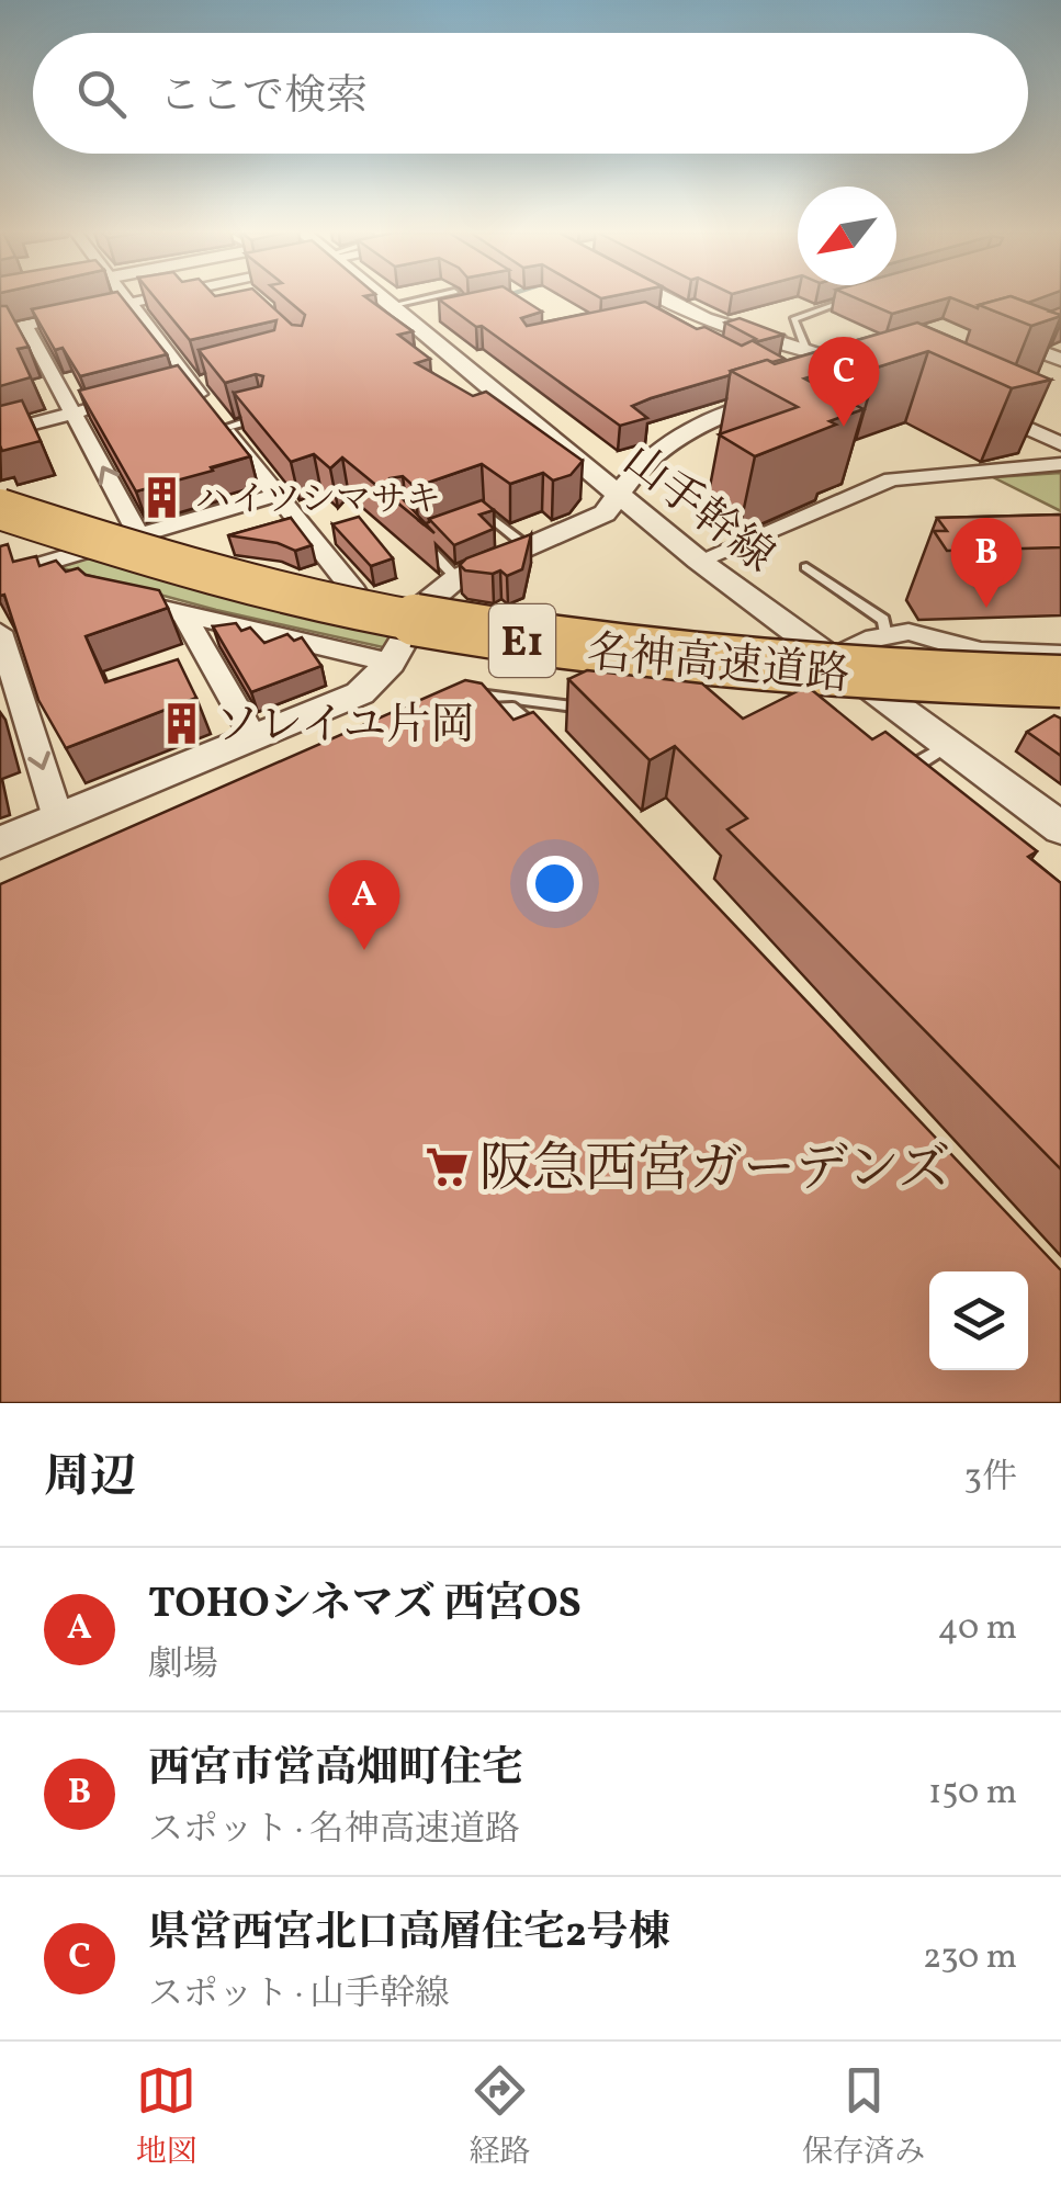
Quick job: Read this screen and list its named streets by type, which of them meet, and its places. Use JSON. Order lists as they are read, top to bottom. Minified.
{"streets":{"highway":["E1","名神高速道路"],"street":["山手幹線"]},"places":{"building":["ハイツシマサキ","ソレイユ片岡"],"supermarket":["阪急西宮ガーデンズ"]},"north":"bottom left","page":{"search":"ここで検索","pins":["C","B","A"],"heading":["周辺","3件"],"list":[{"mark":"A","name":"TOHOシネマズ 西宮OS","note":"劇場","value":"40 m"},{"mark":"B","name":"西宮市営高畑町住宅","note":"スポット · 名神高速道路","value":"150 m"},{"mark":"C","name":"県営西宮北口高層住宅2号棟","note":"スポット · 山手幹線","value":"230 m"}],"nav":["地図","経路","保存済み"]}}
